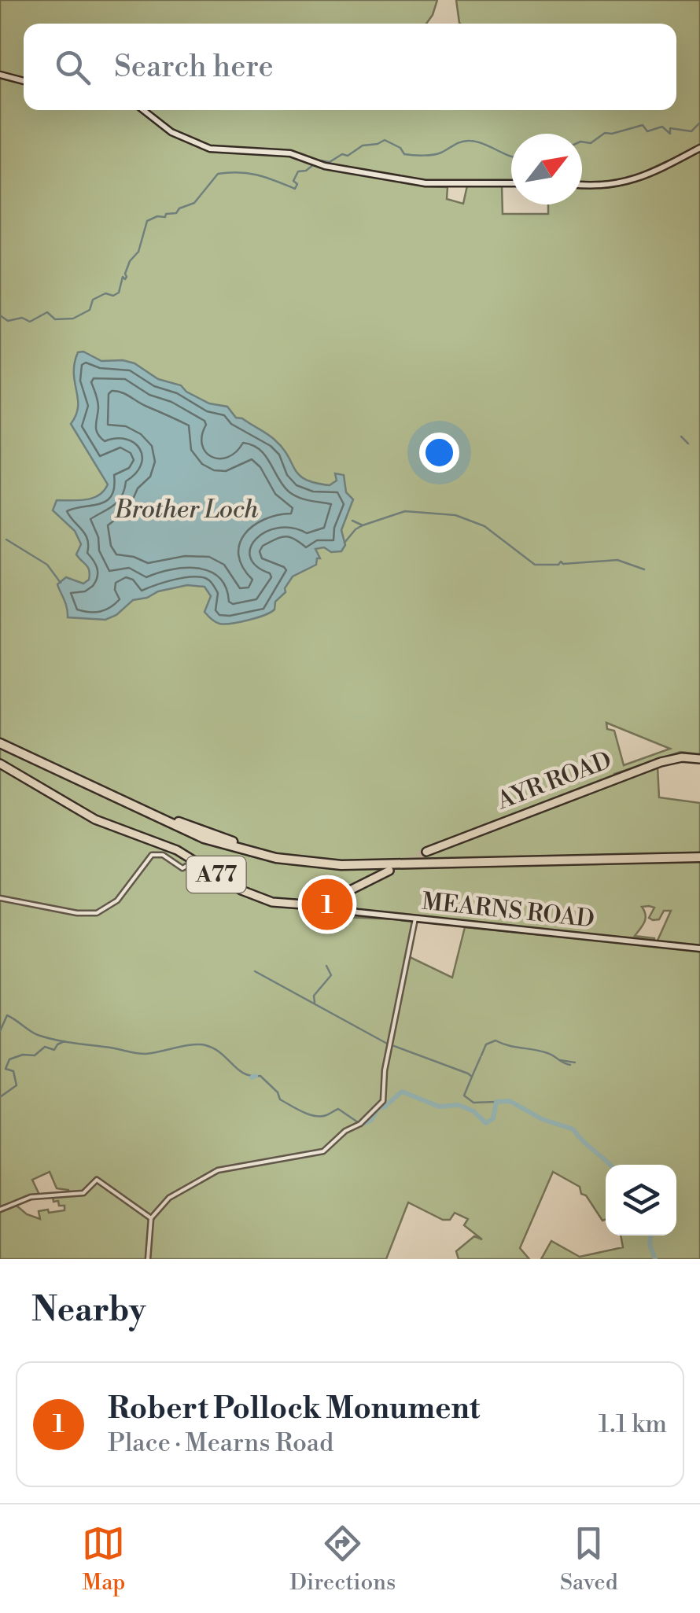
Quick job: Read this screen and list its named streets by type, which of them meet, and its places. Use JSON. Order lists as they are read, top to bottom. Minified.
{"streets":{"main road":["AYR ROAD","A77","MEARNS ROAD"]},"crossings":[["A77","MEARNS ROAD"]],"water":["Brother Loch"],"north":"top right","page":{"search":"Search here","pins":"1","heading":"Nearby","list":[{"mark":"1","name":"Robert Pollock Monument","note":"Place · Mearns Road","value":"1.1 km"}],"nav":["Map","Directions","Saved"]}}
